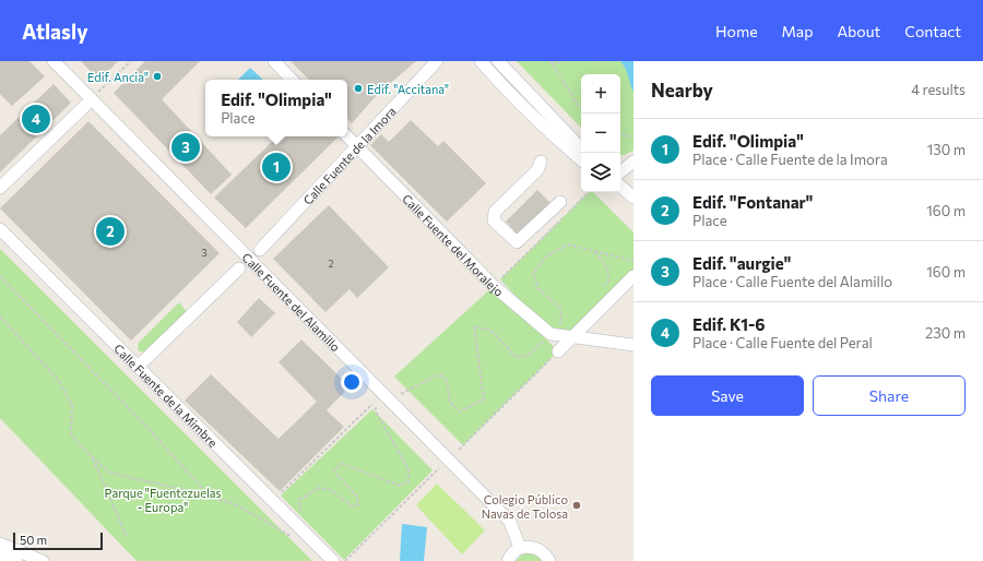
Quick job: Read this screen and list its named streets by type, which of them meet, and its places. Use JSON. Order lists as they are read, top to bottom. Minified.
{"streets":{"street":["Calle Fuente de la Imora","Calle Fuente del Moralejo","Calle Fuente del Alamillo","Calle Fuente de la Mimbre"]},"crossings":[["Calle Fuente de la Imora","Calle Fuente del Moralejo"]],"parks":["Parque \"Fuentezuelas - Europa\""],"places":["Edif. Ancia\"","Edif. \"Accitana\"","Colegio Público Navas de Tolosa"],"house_numbers":["3","2"],"scale_bar":"50 m","page":{"header":"Atlasly","nav":["Home","Map","About","Contact"],"heading":["Nearby","4 results"],"map_buttons":["+","−"],"popup":["Edif. \"Olimpia\"","Place"],"pins":["4","3","1","2"],"list":[{"mark":"1","name":"Edif. \"Olimpia\"","note":"Place · Calle Fuente de la Imora","value":"130 m"},{"mark":"2","name":"Edif. \"Fontanar\"","note":"Place","value":"160 m"},{"mark":"3","name":"Edif. \"aurgie\"","note":"Place · Calle Fuente del Alamillo","value":"160 m"},{"mark":"4","name":"Edif. K1-6","note":"Place · Calle Fuente del Peral","value":"230 m"}],"buttons":["Save","Share"],"scale":"50 m"}}
